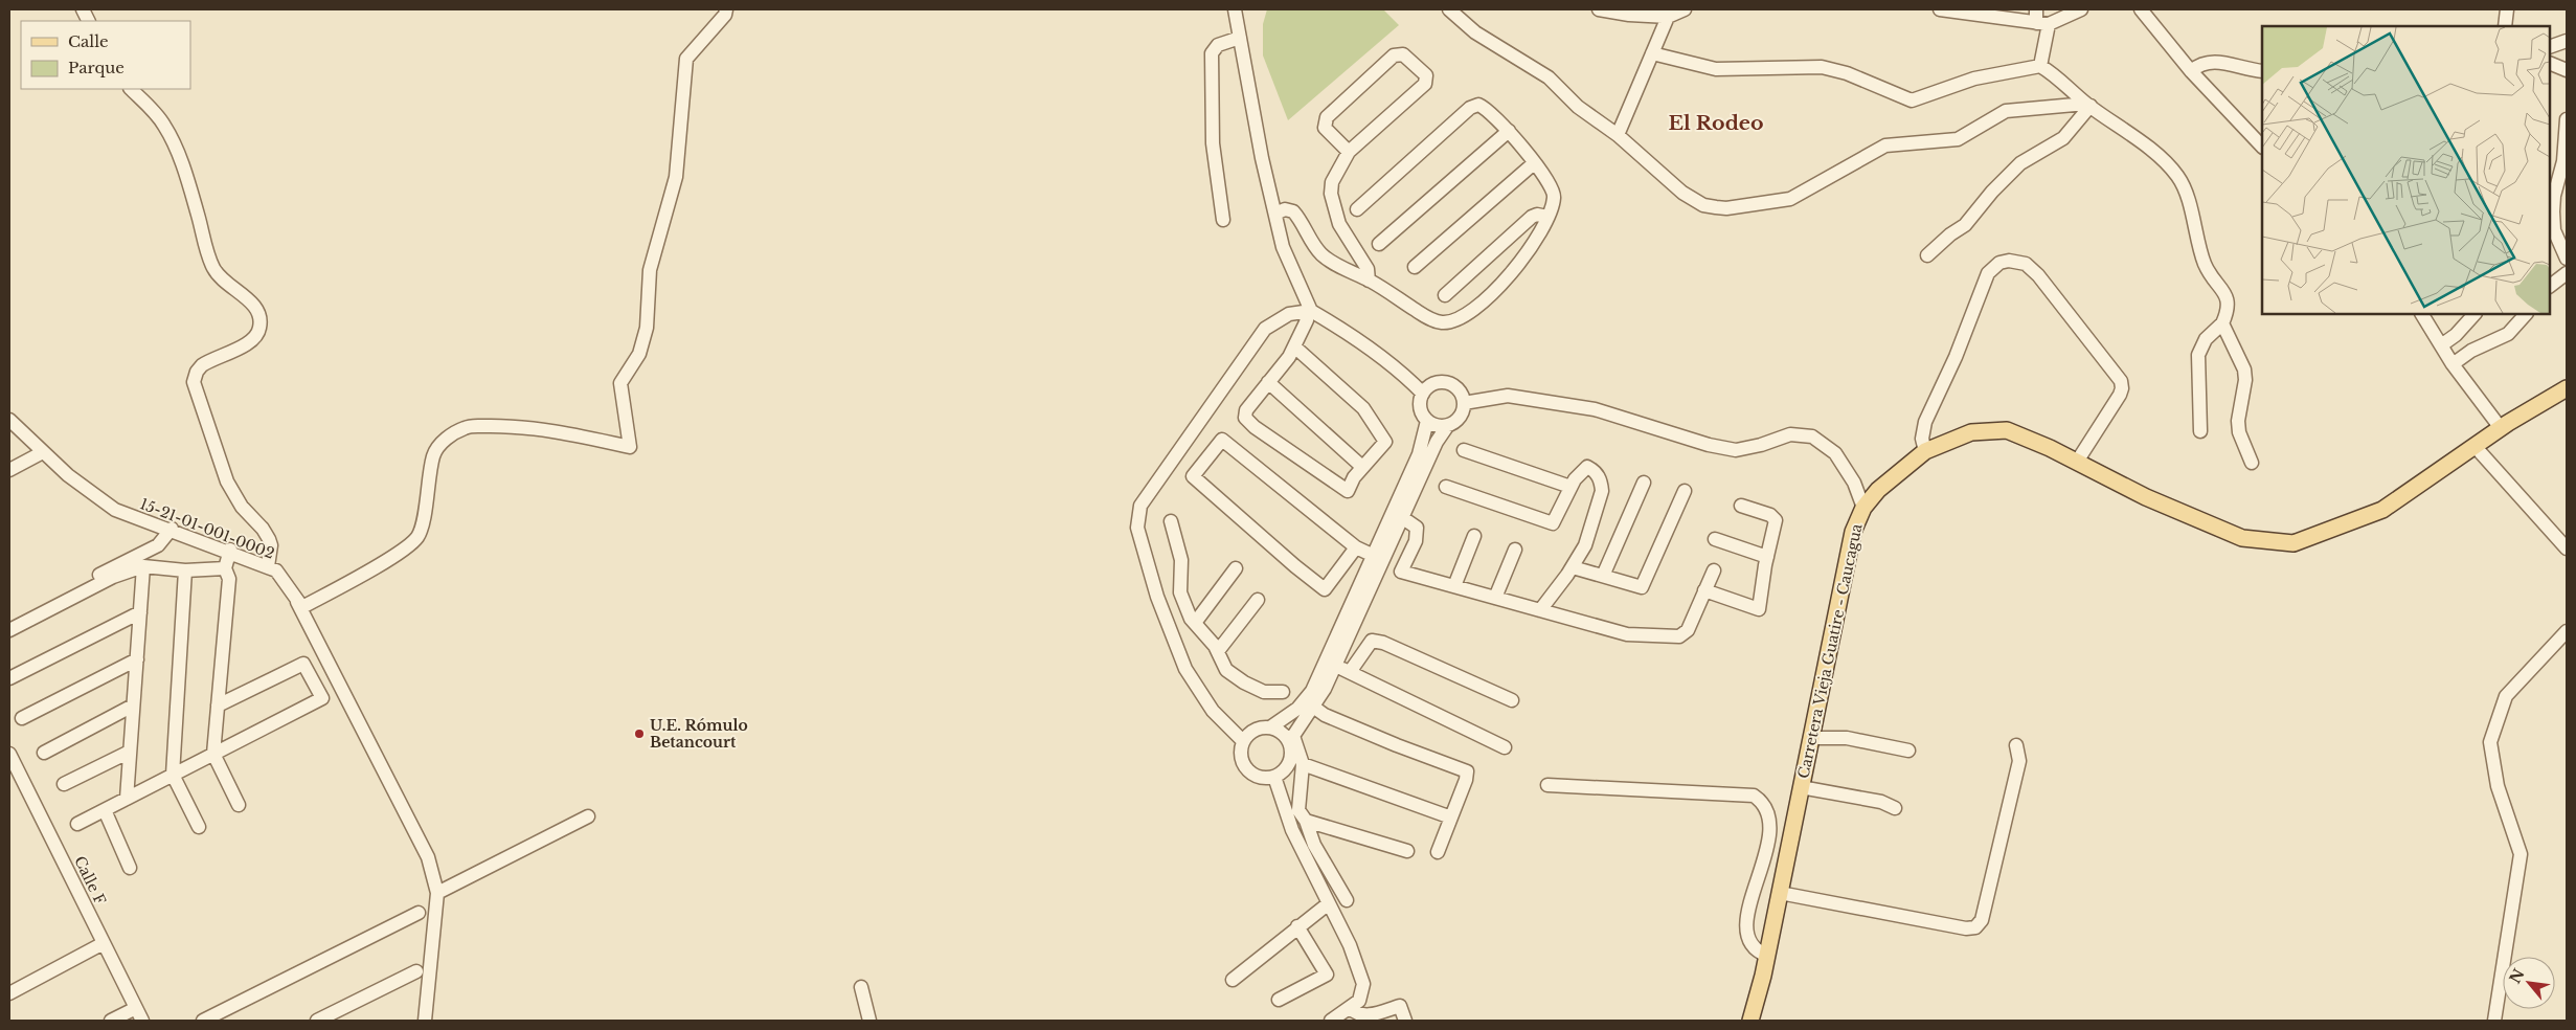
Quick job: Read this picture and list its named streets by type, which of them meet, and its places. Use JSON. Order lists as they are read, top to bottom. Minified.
{"streets":{"main road":["Carretera Vieja Guatire - Caucagua"],"street":["15-21-01-001-0002","Calle F"]},"districts":["El Rodeo"],"places":["U.E. Rómulo Betancourt"],"legend":["Calle","Parque"],"north":"top left"}
